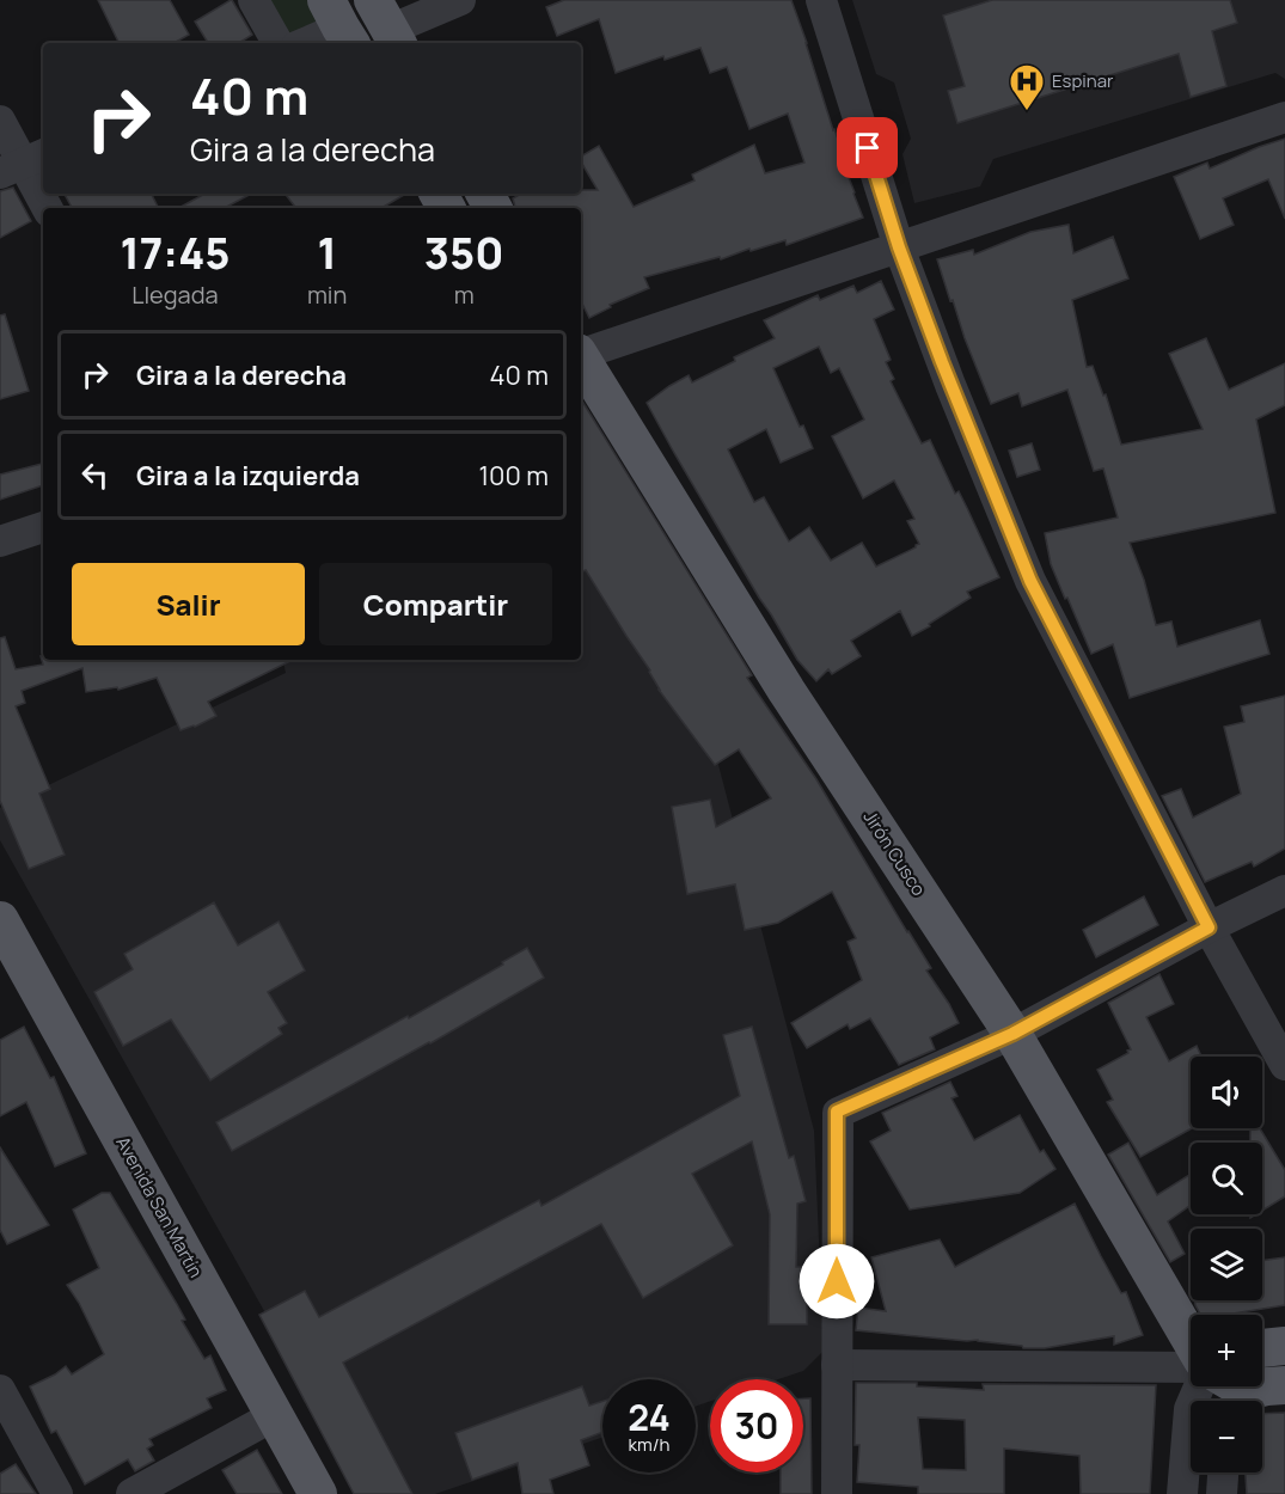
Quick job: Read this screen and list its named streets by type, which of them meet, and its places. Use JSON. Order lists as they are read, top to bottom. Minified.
{"streets":{"main road":["Jirón Cusco","Avenida San Martín"]},"places":{"hospital":["Espinar"]},"page":{"turn":["40 m","Gira a la derecha"],"eta":["17:45","Llegada","1","min","350","m"],"list":[{"name":"Gira a la derecha","value":"40 m"},{"name":"Gira a la izquierda","value":"100 m"}],"buttons":["Salir","Compartir"],"map_buttons":["+","−"],"speed":"24 km/h","limit":"30"}}
